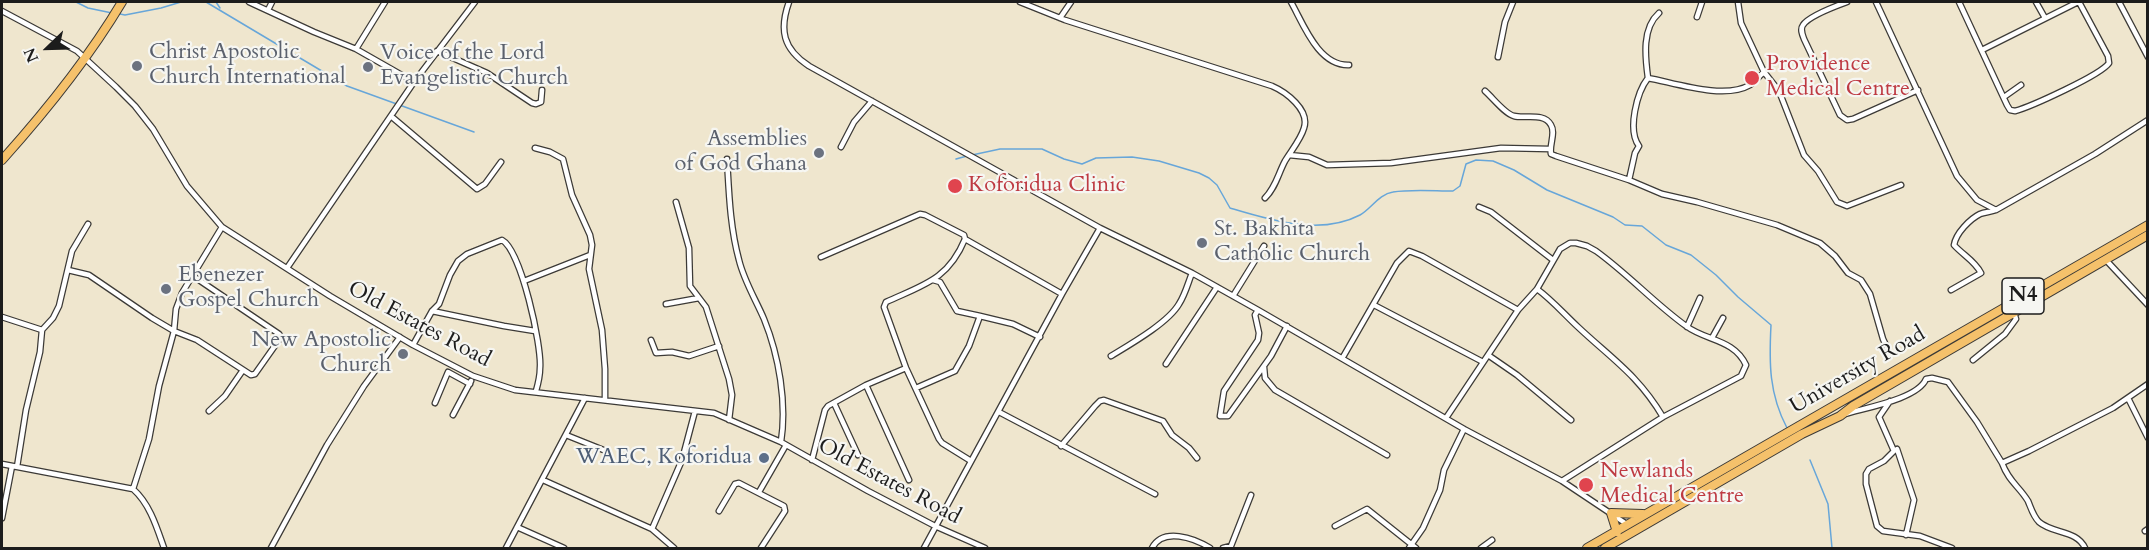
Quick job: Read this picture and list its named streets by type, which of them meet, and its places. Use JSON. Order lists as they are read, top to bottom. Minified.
{"streets":{"main road":["N4","University Road"],"street":["Old Estates Road"]},"places":["Christ Apostolic Church International","Voice of the Lord Evangelistic Church","Providence Medical Centre","Assemblies of God Ghana","Koforidua Clinic","St. Bakhita Catholic Church","Ebenezer Gospel Church","New Apostolic Church","WAEC, Koforidua","Newlands Medical Centre"],"north":"bottom left"}
